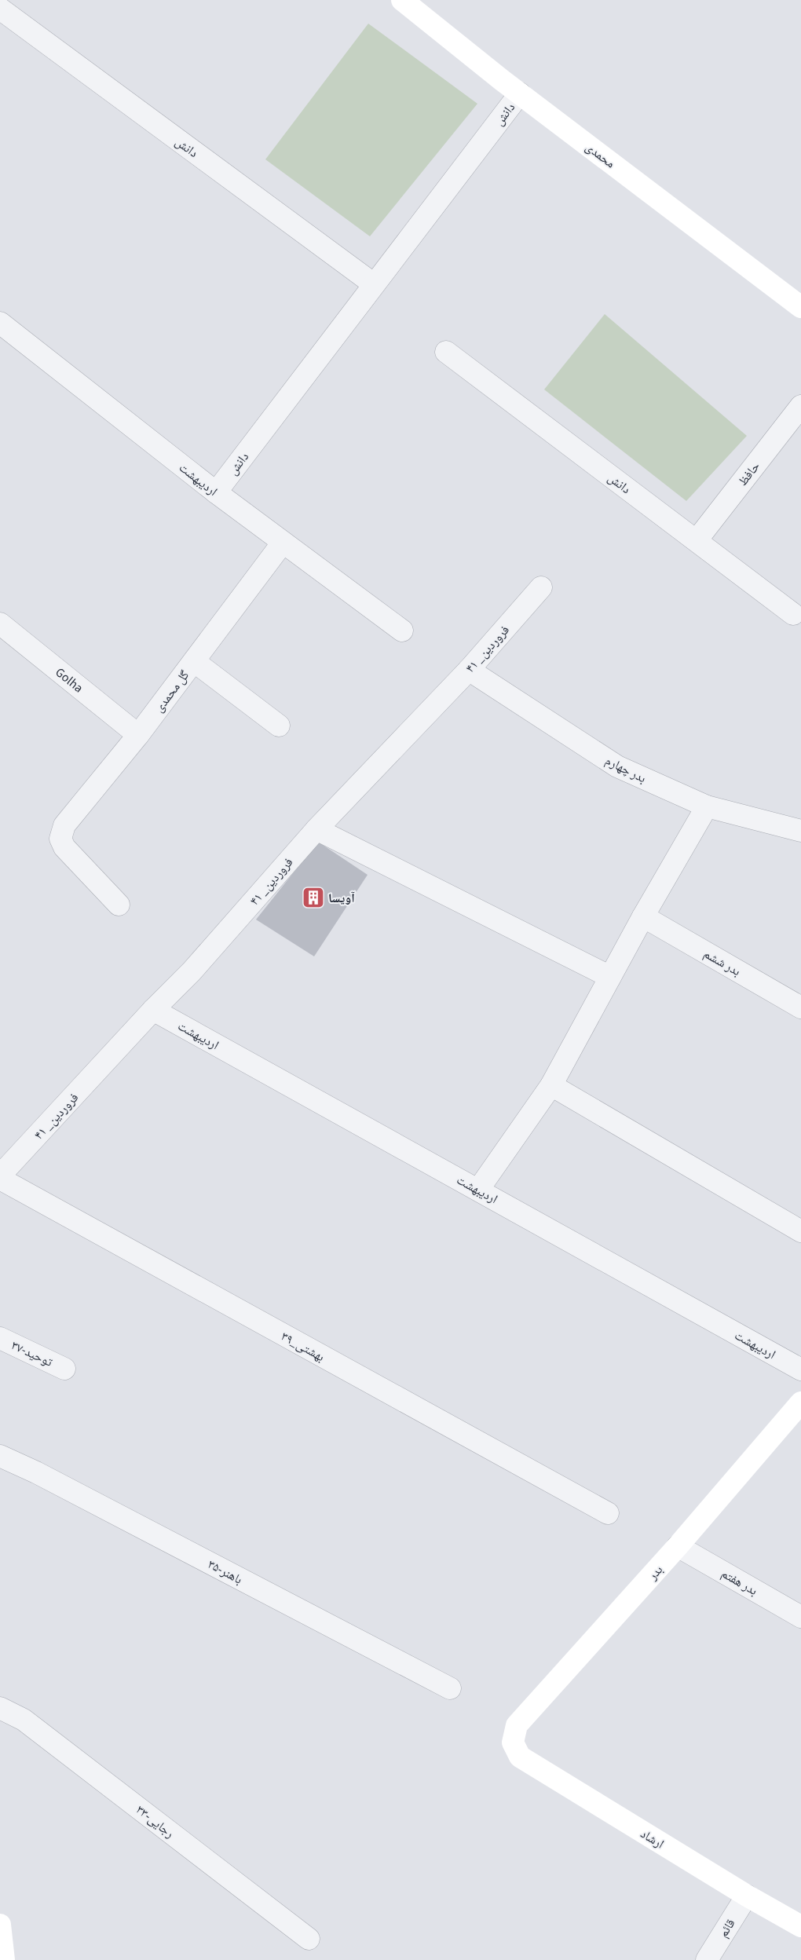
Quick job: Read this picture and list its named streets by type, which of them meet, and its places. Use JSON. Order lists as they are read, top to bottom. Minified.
{"streets":{"street":["دانش","محمدی","حافظ","اردیبهشت","۴۱ _فروردین","Golha","گل محمدی","بدر چهارم","بدر ششم","۳۹_بهشتی","۳۷-توحید","۳۵-باهنر","بدر","بدر هفتم","۳۳-رجایی","ارشاد","قائم"]},"crossings":[["دانش","محمدی"],["دانش","حافظ"],["دانش","اردیبهشت"],["اردیبهشت","۴۱ _فروردین"],["اردیبهشت","گل محمدی"],["۴۱ _فروردین","بدر چهارم"],["۴۱ _فروردین","۳۹_بهشتی"],["Golha","گل محمدی"],["بدر","بدر هفتم"],["بدر","ارشاد"],["ارشاد","قائم"]],"places":{"building":["آویسا"]}}
